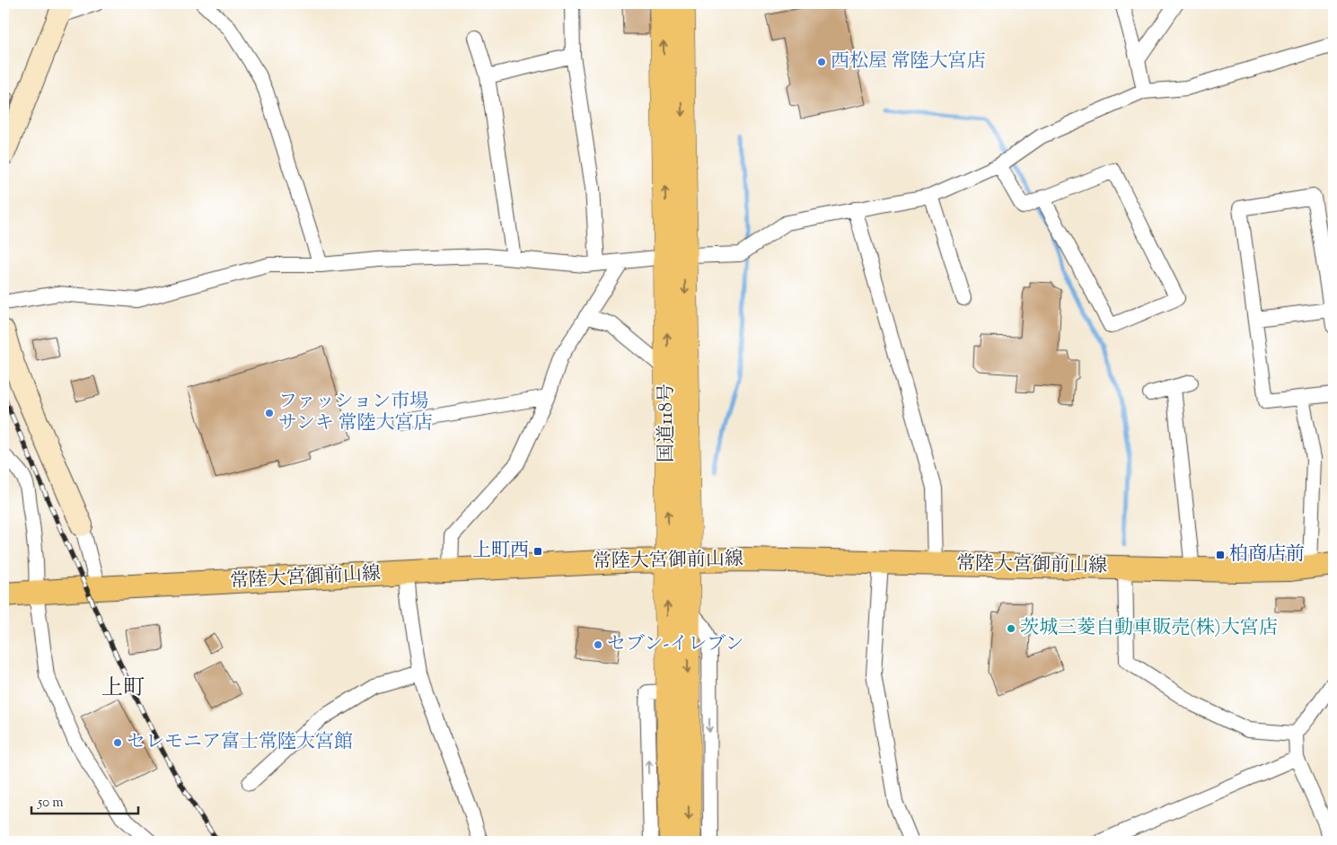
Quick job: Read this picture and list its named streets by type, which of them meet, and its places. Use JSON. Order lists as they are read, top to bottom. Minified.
{"streets":{"highway":["国道118号"],"main road":["常陸大宮御前山線"]},"crossings":[["国道118号","常陸大宮御前山線"]],"districts":["上町"],"places":{"other":["西松屋 常陸大宮店","ファッション市場 サンキ 常陸大宮店","茨城三菱自動車販売(株)大宮店","セブン-イレブン","セレモニア富士常陸大宮館"],"transit":["上町西","柏商店前"]},"scale_bar":"50 m"}
